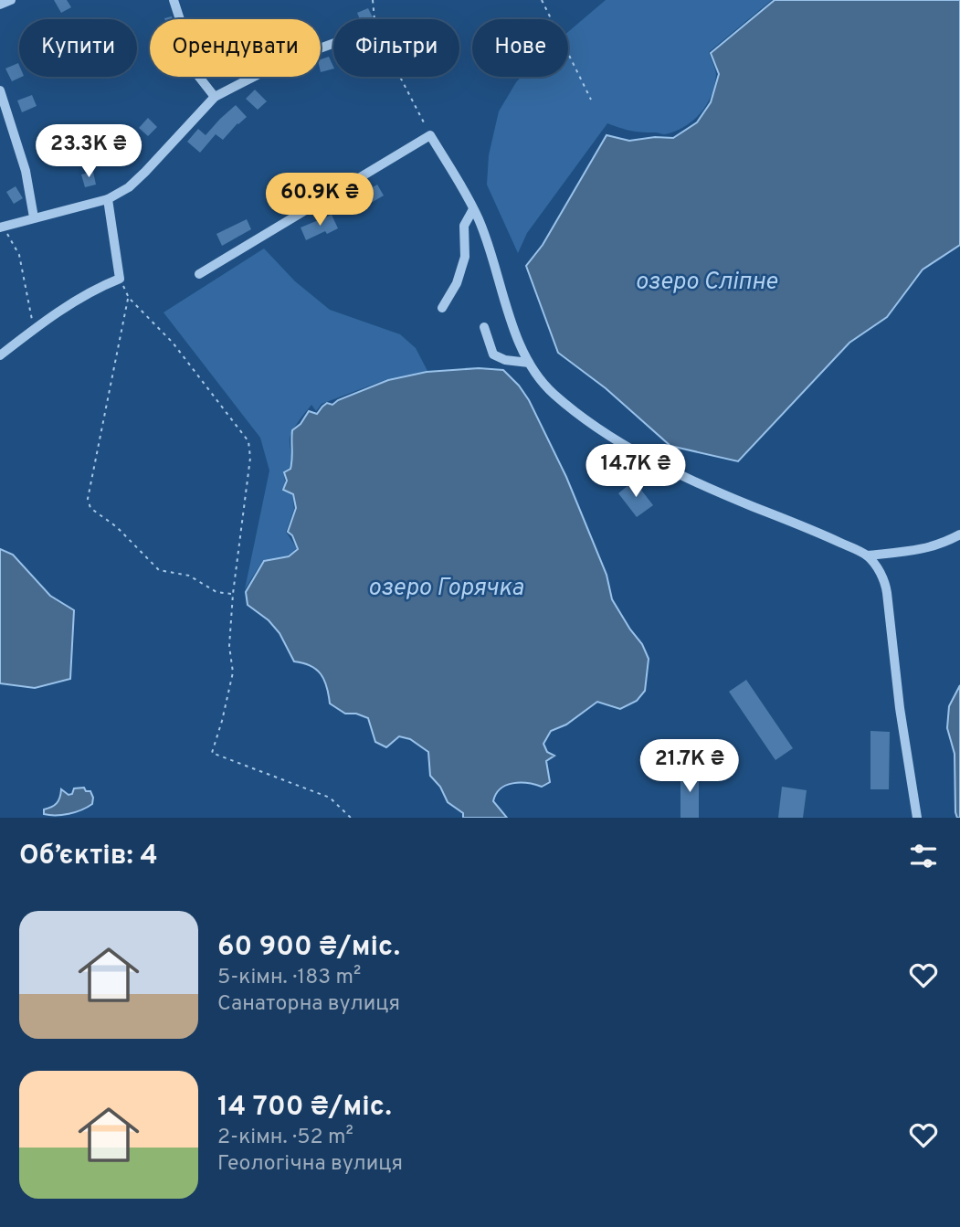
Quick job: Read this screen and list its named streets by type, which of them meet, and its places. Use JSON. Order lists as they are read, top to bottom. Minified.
{"water":["озеро Сліпне","озеро Горячка"],"page":{"chip":["Купити","Орендувати","Фільтри","Нове"],"price":["23.3K ₴","60.9K ₴","14.7K ₴","21.7K ₴"],"heading":"Об’єктів: 4","list":[{"name":"60 900 ₴/міс.","note":"5-кімн. · 183 m² · Санаторна вулиця"},{"name":"14 700 ₴/міс.","note":"2-кімн. · 52 m² · Геологічна вулиця"}]}}
